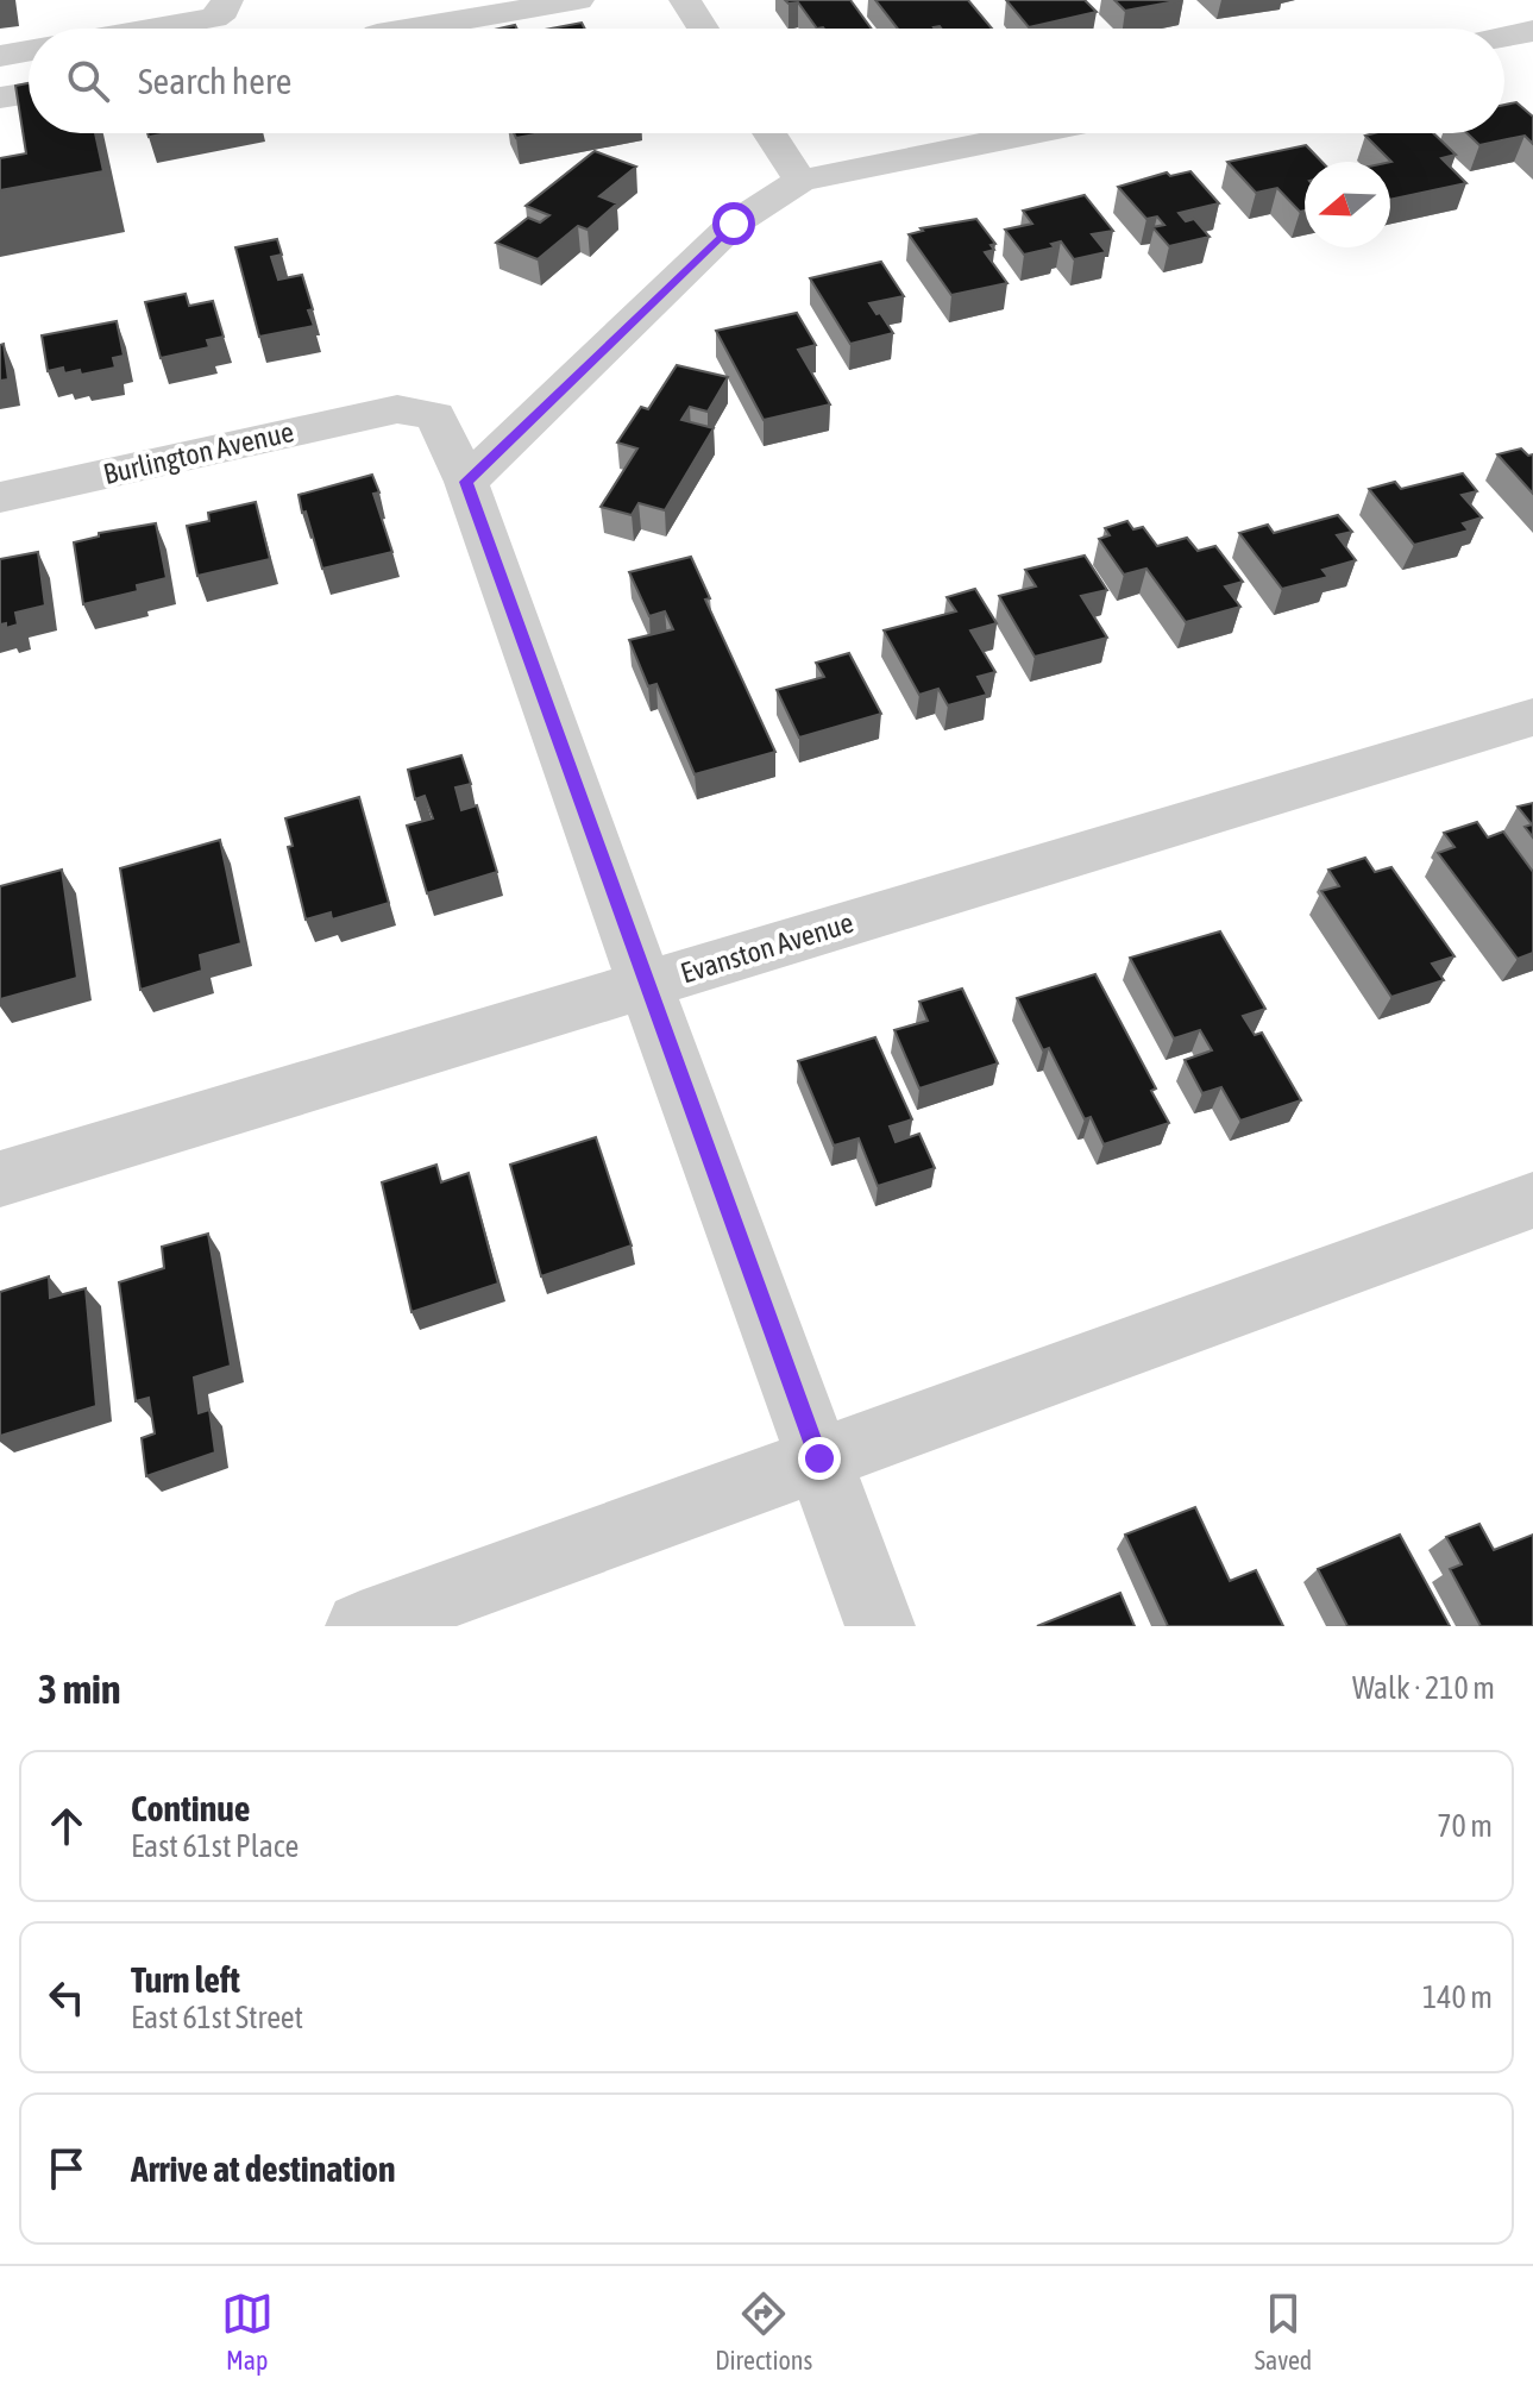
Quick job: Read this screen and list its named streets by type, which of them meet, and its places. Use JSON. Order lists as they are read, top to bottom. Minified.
{"streets":{"street":["Burlington Avenue","Evanston Avenue"]},"north":"left","page":{"search":"Search here","heading":["3 min","Walk · 210 m"],"list":[["Continue","East 61st Place","70 m"],["Turn left","East 61st Street","140 m"],"Arrive at destination"],"nav":["Map","Directions","Saved"]}}
